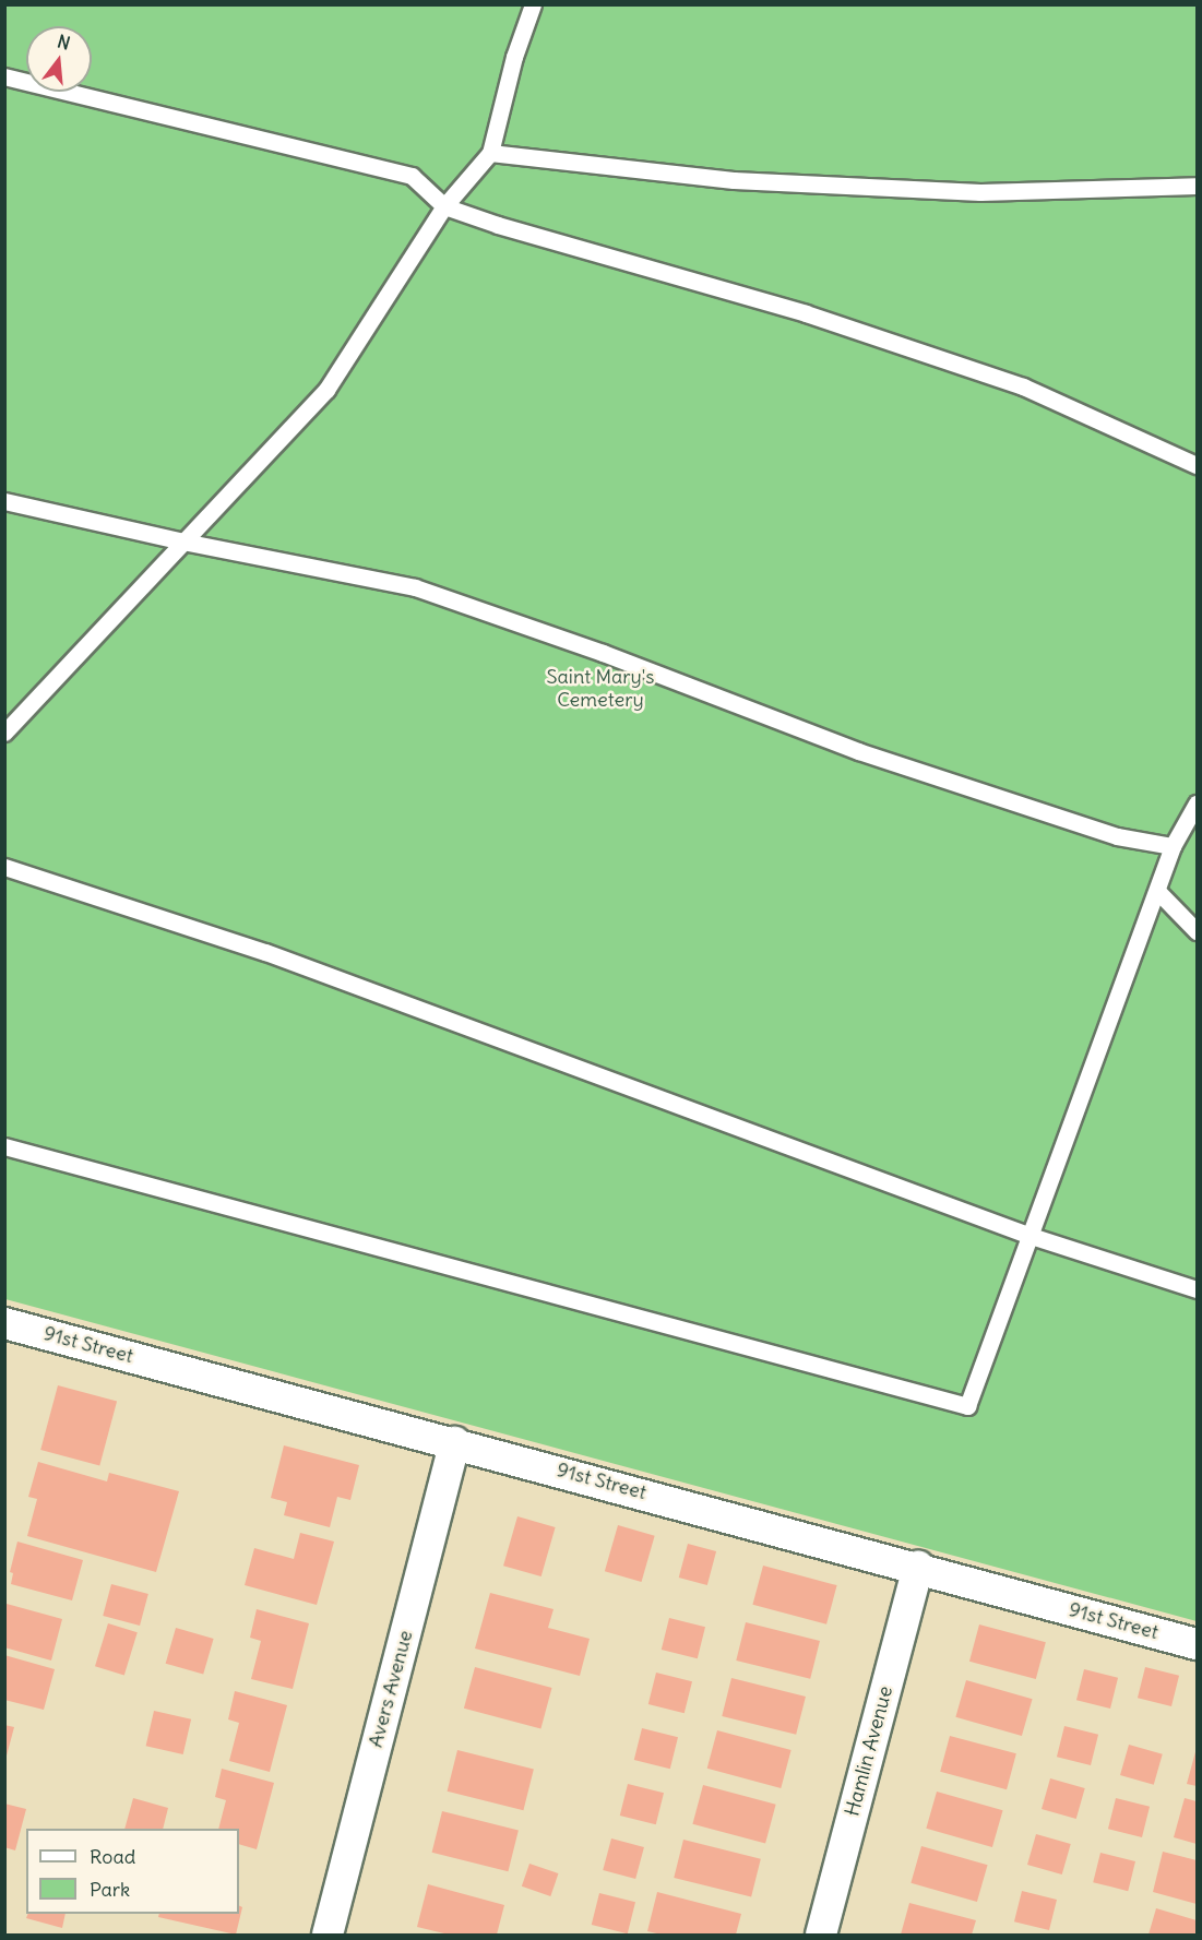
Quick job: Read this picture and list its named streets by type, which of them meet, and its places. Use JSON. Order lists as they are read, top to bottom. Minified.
{"streets":{"street":["91st Street","Avers Avenue","Hamlin Avenue"]},"crossings":[["91st Street","Avers Avenue"],["91st Street","Hamlin Avenue"]],"parks":["Saint Mary's Cemetery"],"legend":["Road","Park"],"north":"top"}
